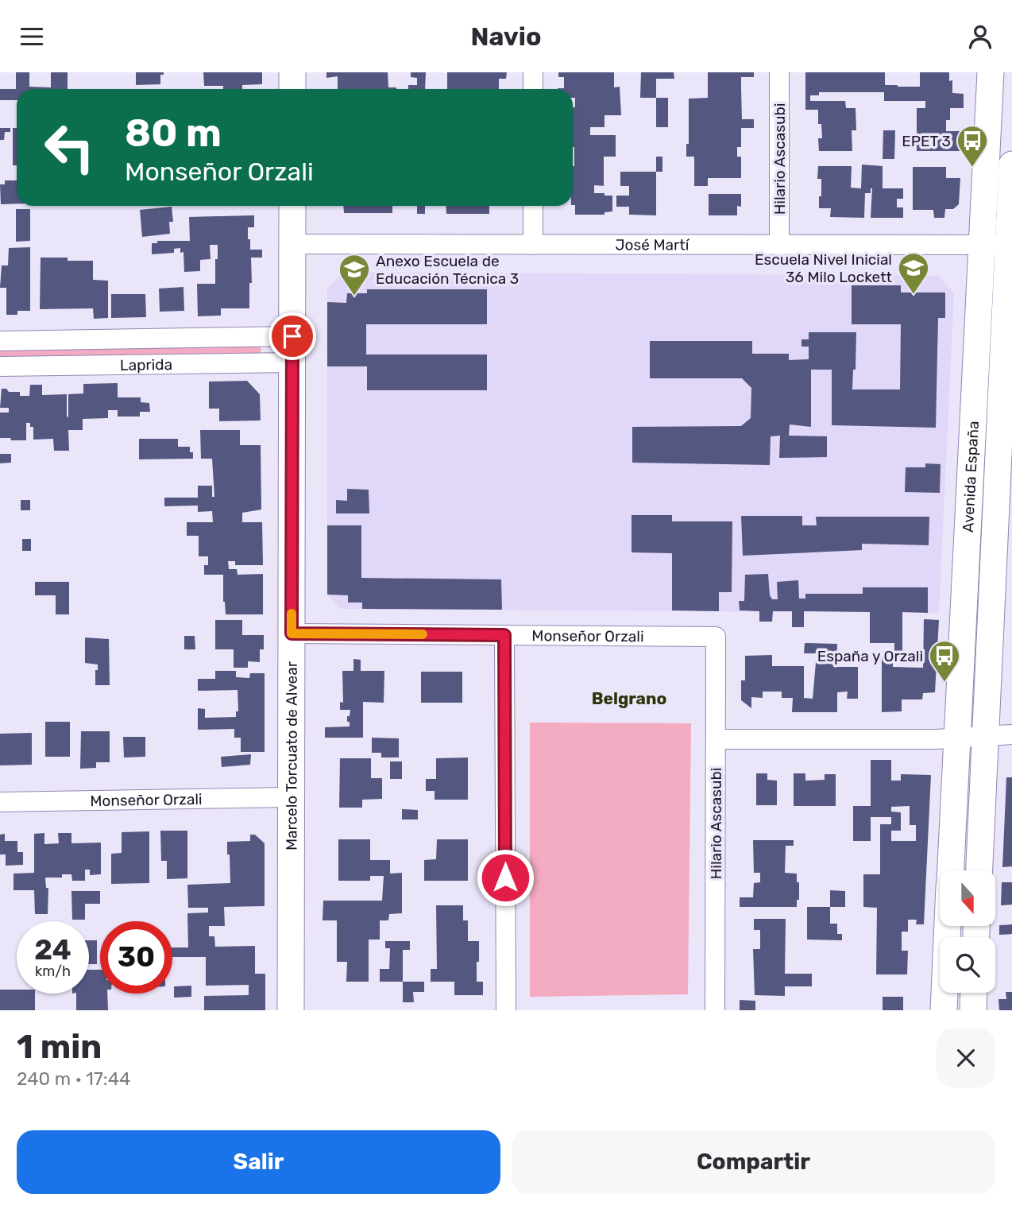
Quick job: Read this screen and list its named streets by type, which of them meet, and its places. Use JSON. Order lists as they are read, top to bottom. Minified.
{"streets":{"main road":["Avenida España","Marcelo Torcuato de Alvear"],"street":["Hilario Ascasubi","José Martí","Laprida","Monseñor Orzali"]},"crossings":[["Hilario Ascasubi","José Martí"],["Hilario Ascasubi","Monseñor Orzali"],["José Martí","Avenida España"],["José Martí","Marcelo Torcuato de Alvear"],["Laprida","Marcelo Torcuato de Alvear"],["Monseñor Orzali","Marcelo Torcuato de Alvear"]],"districts":["Belgrano"],"places":{"bus stop":["EPET 3","España y Orzali"],"school or university":["Escuela Nivel Inicial 36 Milo Lockett","Anexo Escuela de Educación Técnica 3"]},"north":"bottom","page":{"header":"Navio","turn":["80 m","Monseñor Orzali"],"speed":"24 km/h","limit":"30","heading":["1 min","240 m · 17:44"],"buttons":["Salir","Compartir"]}}
